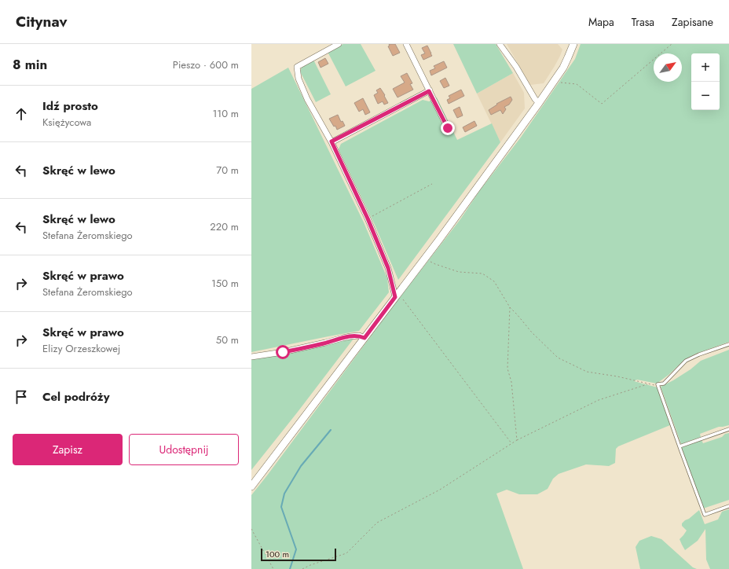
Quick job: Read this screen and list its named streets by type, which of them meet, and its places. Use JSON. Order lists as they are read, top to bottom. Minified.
{"scale_bar":"100 m","north":"top right","page":{"header":"Citynav","nav":["Mapa","Trasa","Zapisane"],"heading":["8 min","Pieszo · 600 m"],"map_buttons":["+","−"],"list":[["Idź prosto","Księżycowa","110 m"],["Skręć w lewo","70 m"],["Skręć w lewo","Stefana Żeromskiego","220 m"],["Skręć w prawo","Stefana Żeromskiego","150 m"],["Skręć w prawo","Elizy Orzeszkowej","50 m"],"Cel podróży"],"buttons":["Zapisz","Udostępnij"],"scale":"100 m"}}
